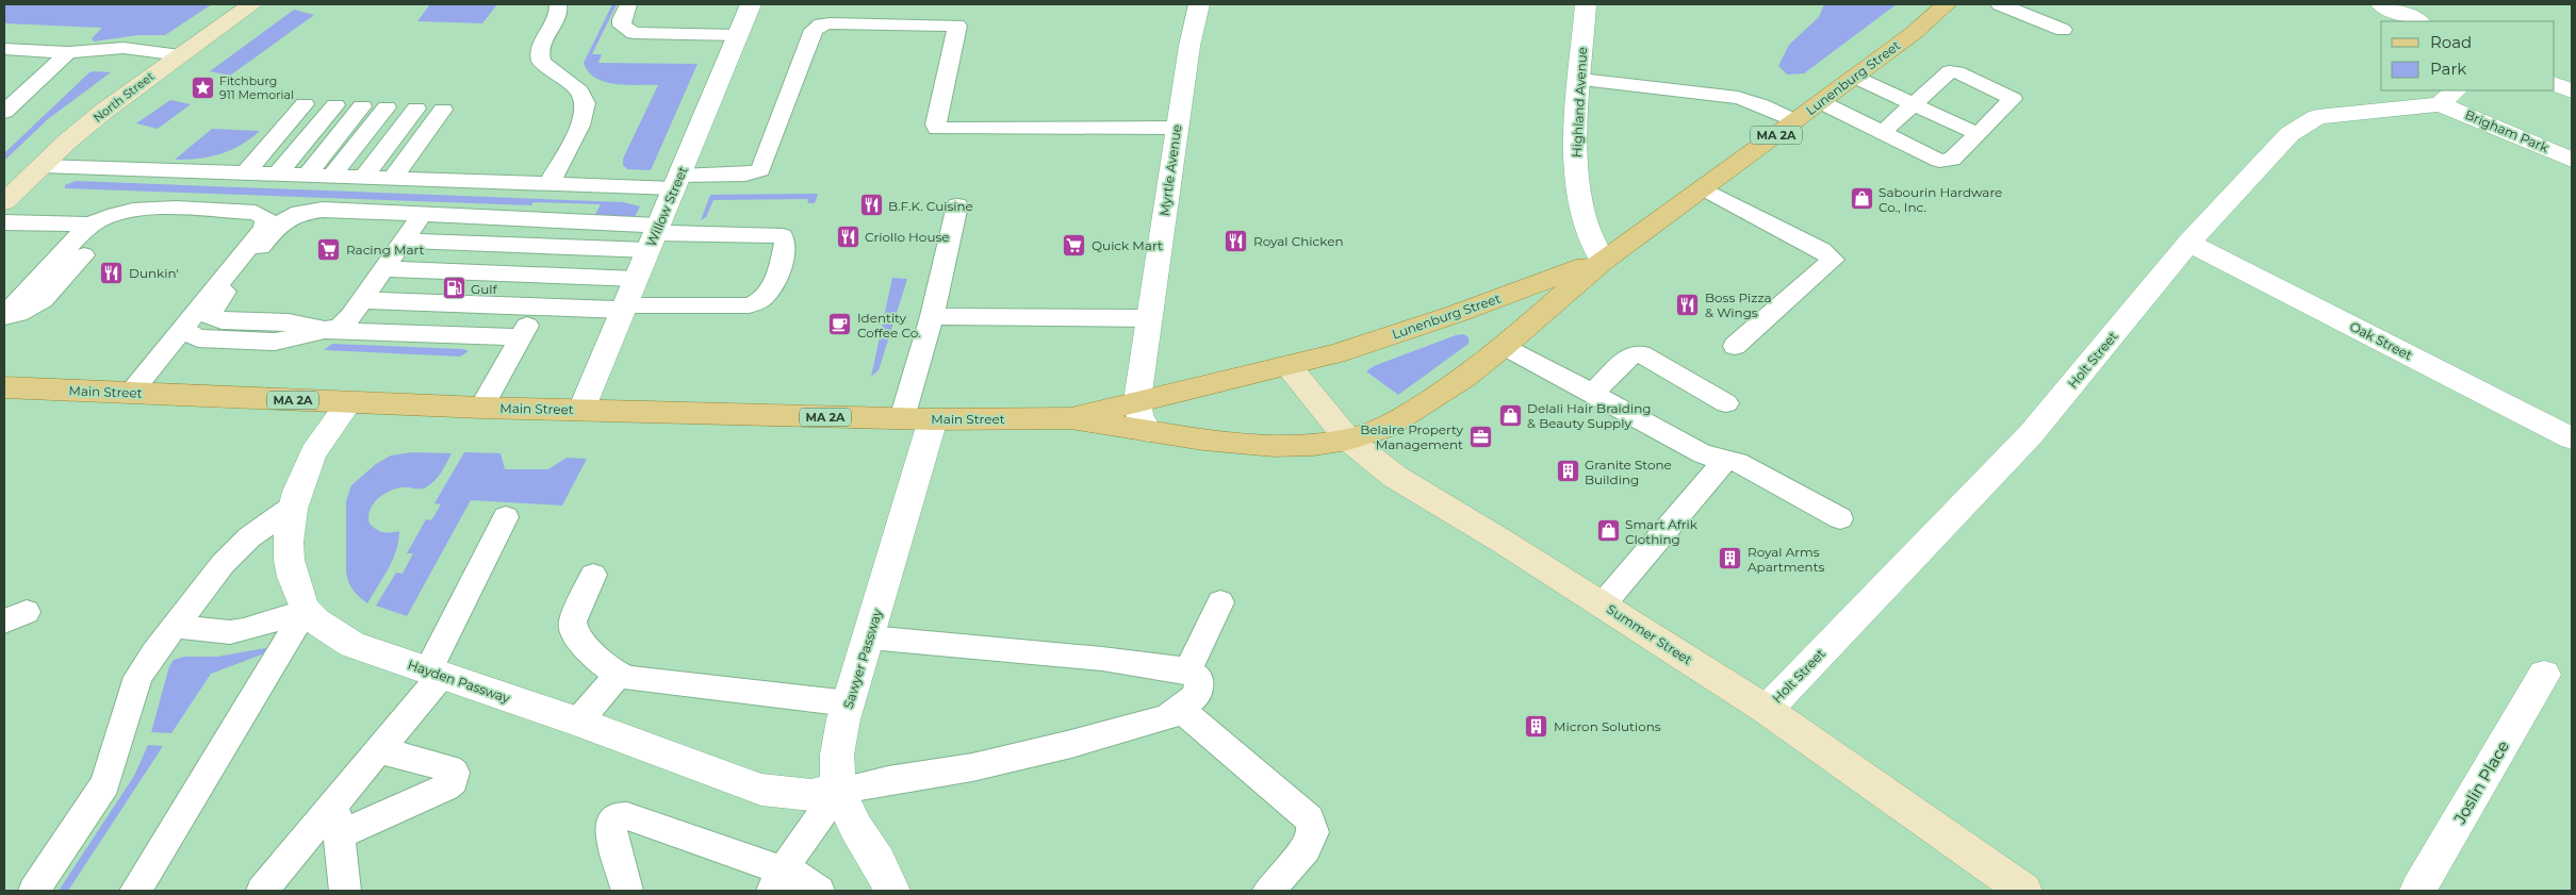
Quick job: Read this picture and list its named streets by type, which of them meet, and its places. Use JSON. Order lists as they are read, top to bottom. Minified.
{"streets":{"main road":["Lunenburg Street","North Street","MA 2A","Main Street","Summer Street"],"street":["Highland Avenue","Brigham Park","Myrtle Avenue","Willow Street","Oak Street","Holt Street","Sawyer Passway","Hayden Passway","Joslin Place"]},"crossings":[["Lunenburg Street","Highland Avenue"],["Lunenburg Street","Main Street"],["Lunenburg Street","Summer Street"],["Brigham Park","Holt Street"],["Myrtle Avenue","Main Street"],["Willow Street","Main Street"],["Oak Street","Holt Street"],["Holt Street","Summer Street"],["Main Street","Summer Street"],["Main Street","Sawyer Passway"],["Main Street","Hayden Passway"],["Sawyer Passway","Hayden Passway"]],"places":{"place":["Fitchburg 911 Memorial"],"shop":["Sabourin Hardware Co., Inc.","Delali Hair Braiding & Beauty Supply","Smart Afrik Clothing"],"restaurant":["B.F.K. Cuisine","Criollo House","Royal Chicken","Dunkin'","Boss Pizza & Wings"],"supermarket":["Quick Mart","Racing Mart"],"fuel station":["Gulf"],"cafe":["Identity Coffee Co."],"office":["Belaire Property Management"],"building":["Granite Stone Building","Royal Arms Apartments","Micron Solutions"]},"legend":["Road","Park"]}
